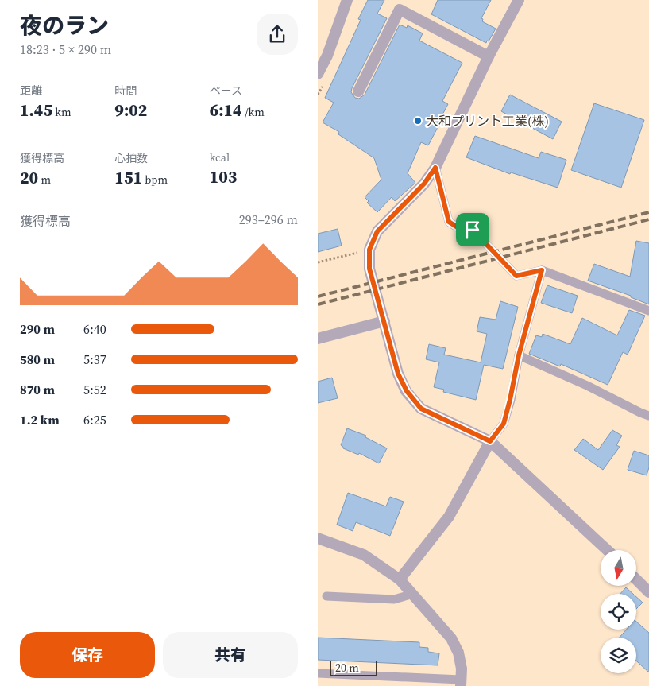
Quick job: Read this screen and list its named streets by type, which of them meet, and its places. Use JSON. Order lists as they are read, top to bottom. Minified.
{"places":["大和プリント工業(株)"],"scale_bar":"20 m","north":"bottom","page":{"heading":["夜のラン","18:23 · 5 × 290 m"],"stats":[["距離","1.45 km"],["時間","9:02"],["ペース","6:14 /km"],["獲得標高","20 m"],["心拍数","151 bpm"],["kcal","103"]],"chart":["獲得標高","293–296 m"],"list":[{"name":"290 m","note":"6:40"},{"name":"580 m","note":"5:37"},{"name":"870 m","note":"5:52"},{"name":"1.2 km","note":"6:25"}],"buttons":["保存","共有"],"scale":"20 m"}}
